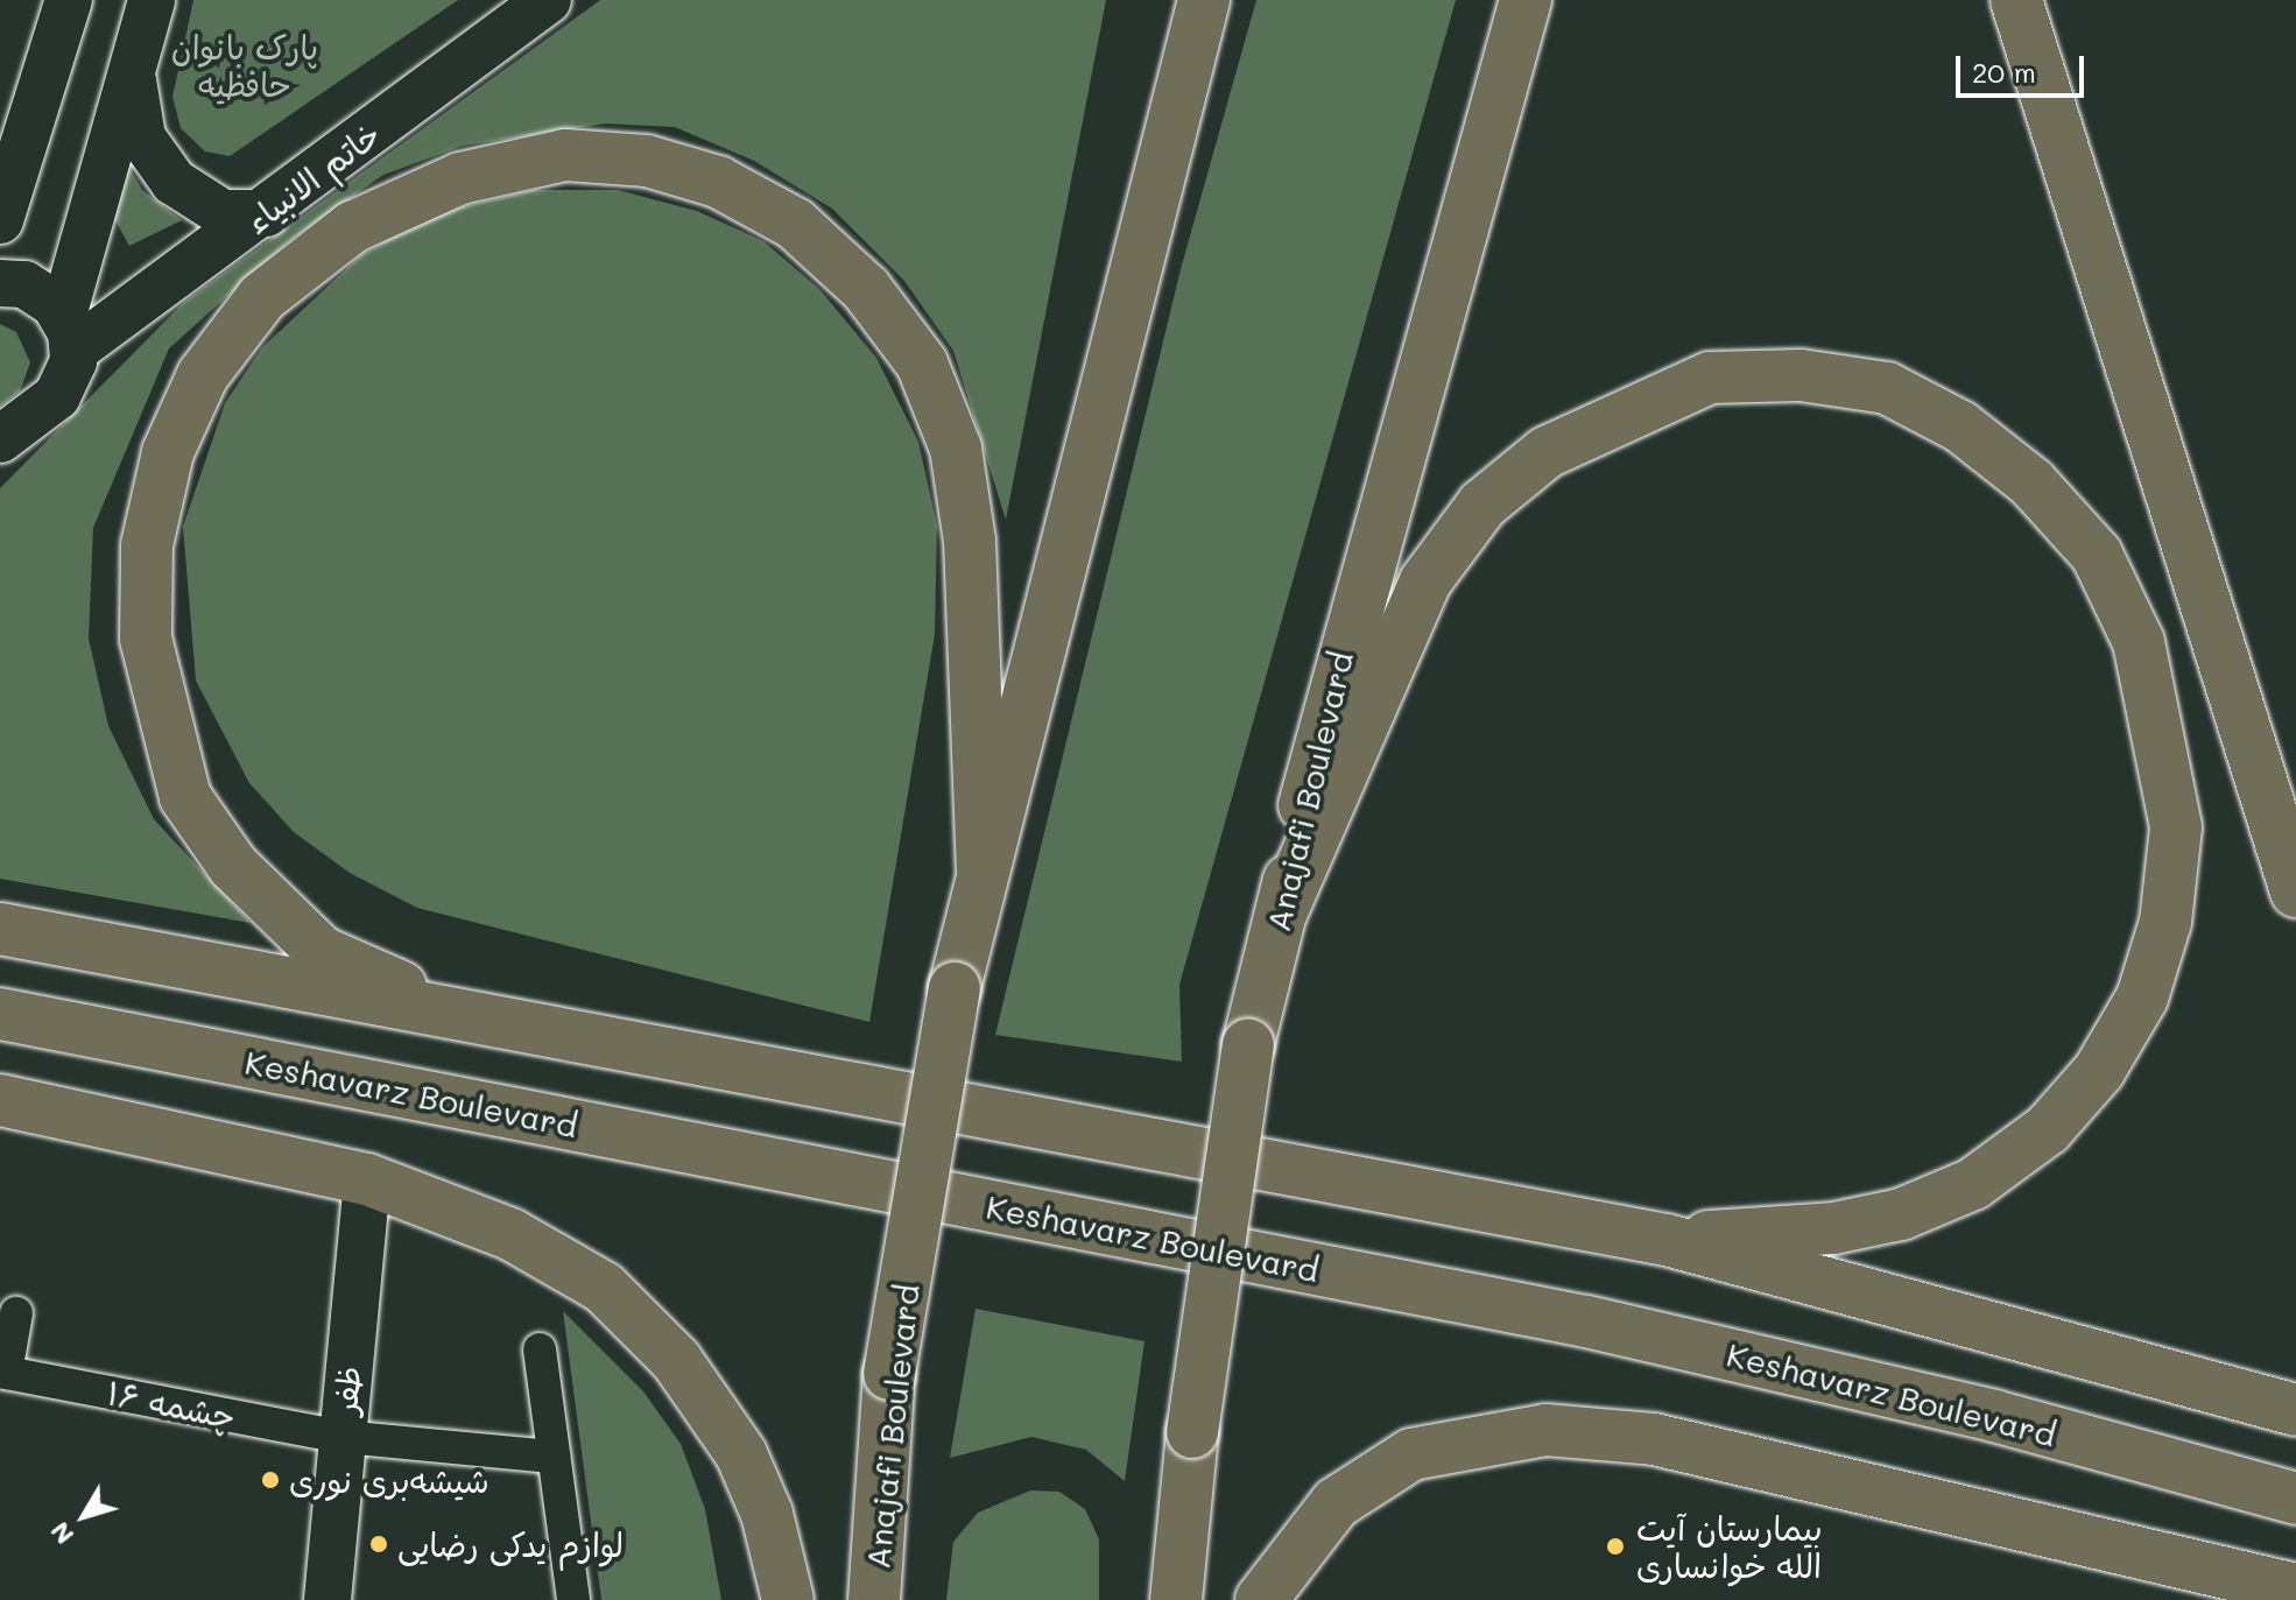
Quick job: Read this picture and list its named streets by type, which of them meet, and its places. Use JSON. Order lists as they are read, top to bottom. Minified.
{"streets":{"main road":["خاتم الانبیاء","Anajafi Boulevard","Keshavarz Boulevard","ظفر"],"street":["چشمه ۱۶"]},"crossings":[["ظفر","چشمه ۱۶"]],"parks":["پارک بانوان حافظیه"],"places":["شیشه‌بری نوری","لوازم یدکی رضایی","بیمارستان آیت الله خوانساری"],"scale_bar":"20 m","north":"bottom left"}
